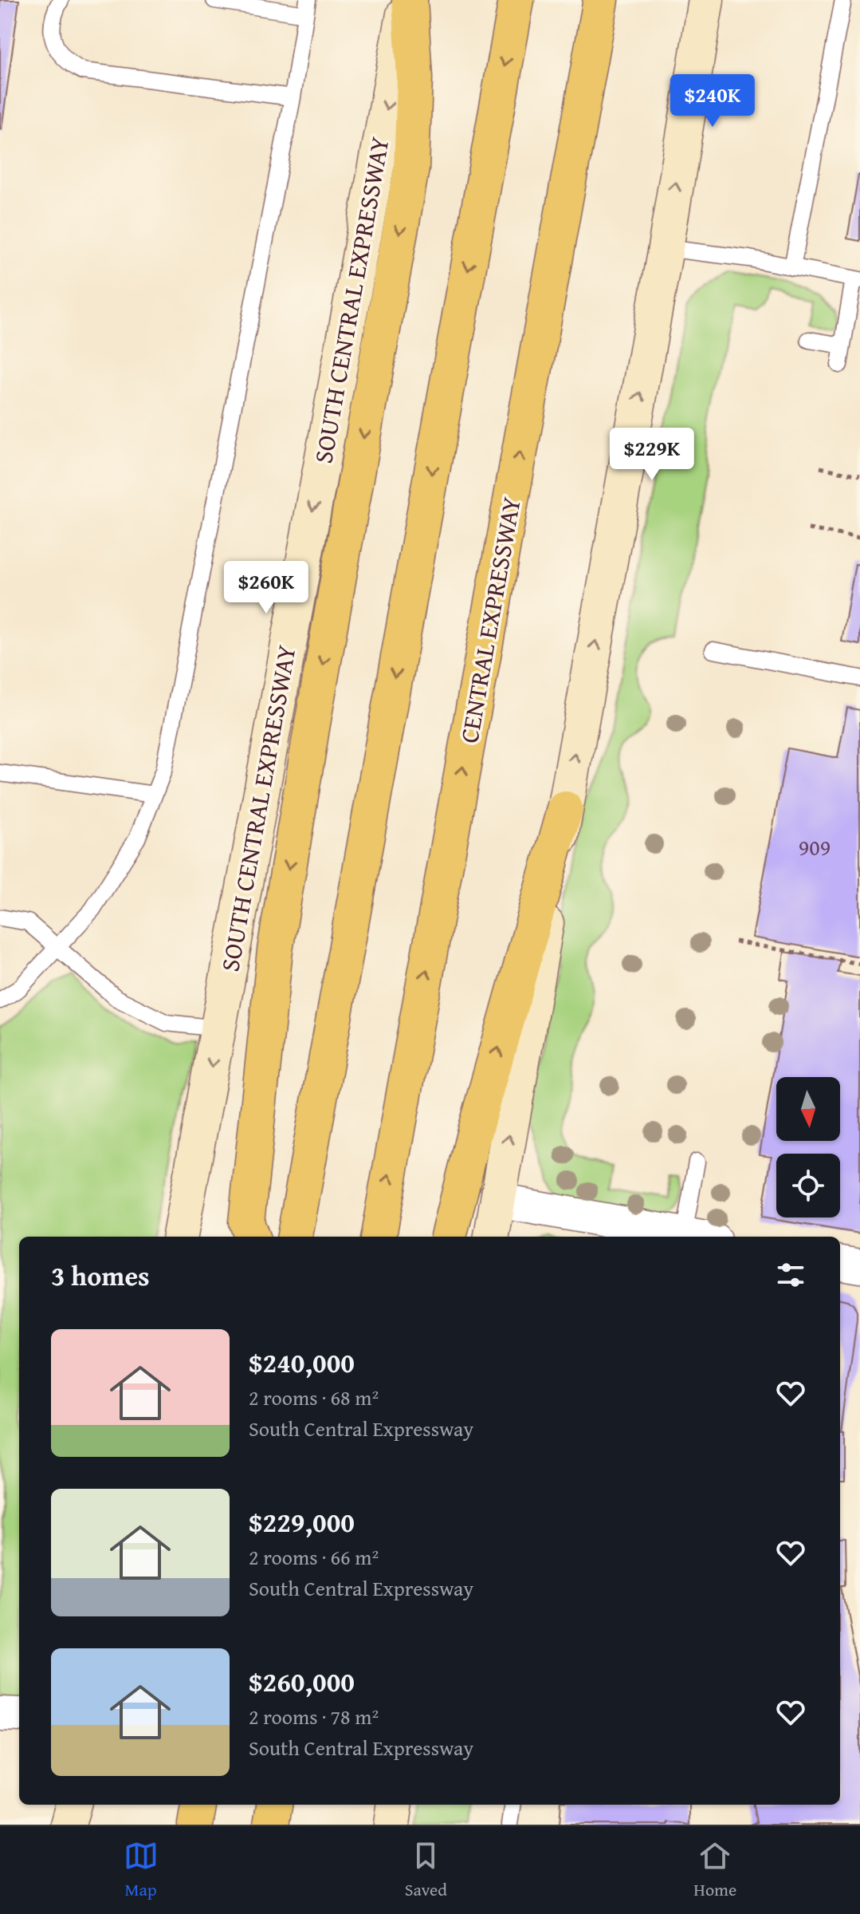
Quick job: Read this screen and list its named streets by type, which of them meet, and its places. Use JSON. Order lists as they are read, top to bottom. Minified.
{"streets":{"highway":["CENTRAL EXPRESSWAY"],"main road":["SOUTH CENTRAL EXPRESSWAY"]},"house_numbers":["909"],"north":"bottom","page":{"price":["$240K","$229K","$260K"],"heading":"3 homes","list":[{"name":"$240,000","note":"2 rooms · 68 m² · South Central Expressway"},{"name":"$229,000","note":"2 rooms · 66 m² · South Central Expressway"},{"name":"$260,000","note":"2 rooms · 78 m² · South Central Expressway"}],"tabs":["Map","Saved","Home"]}}
